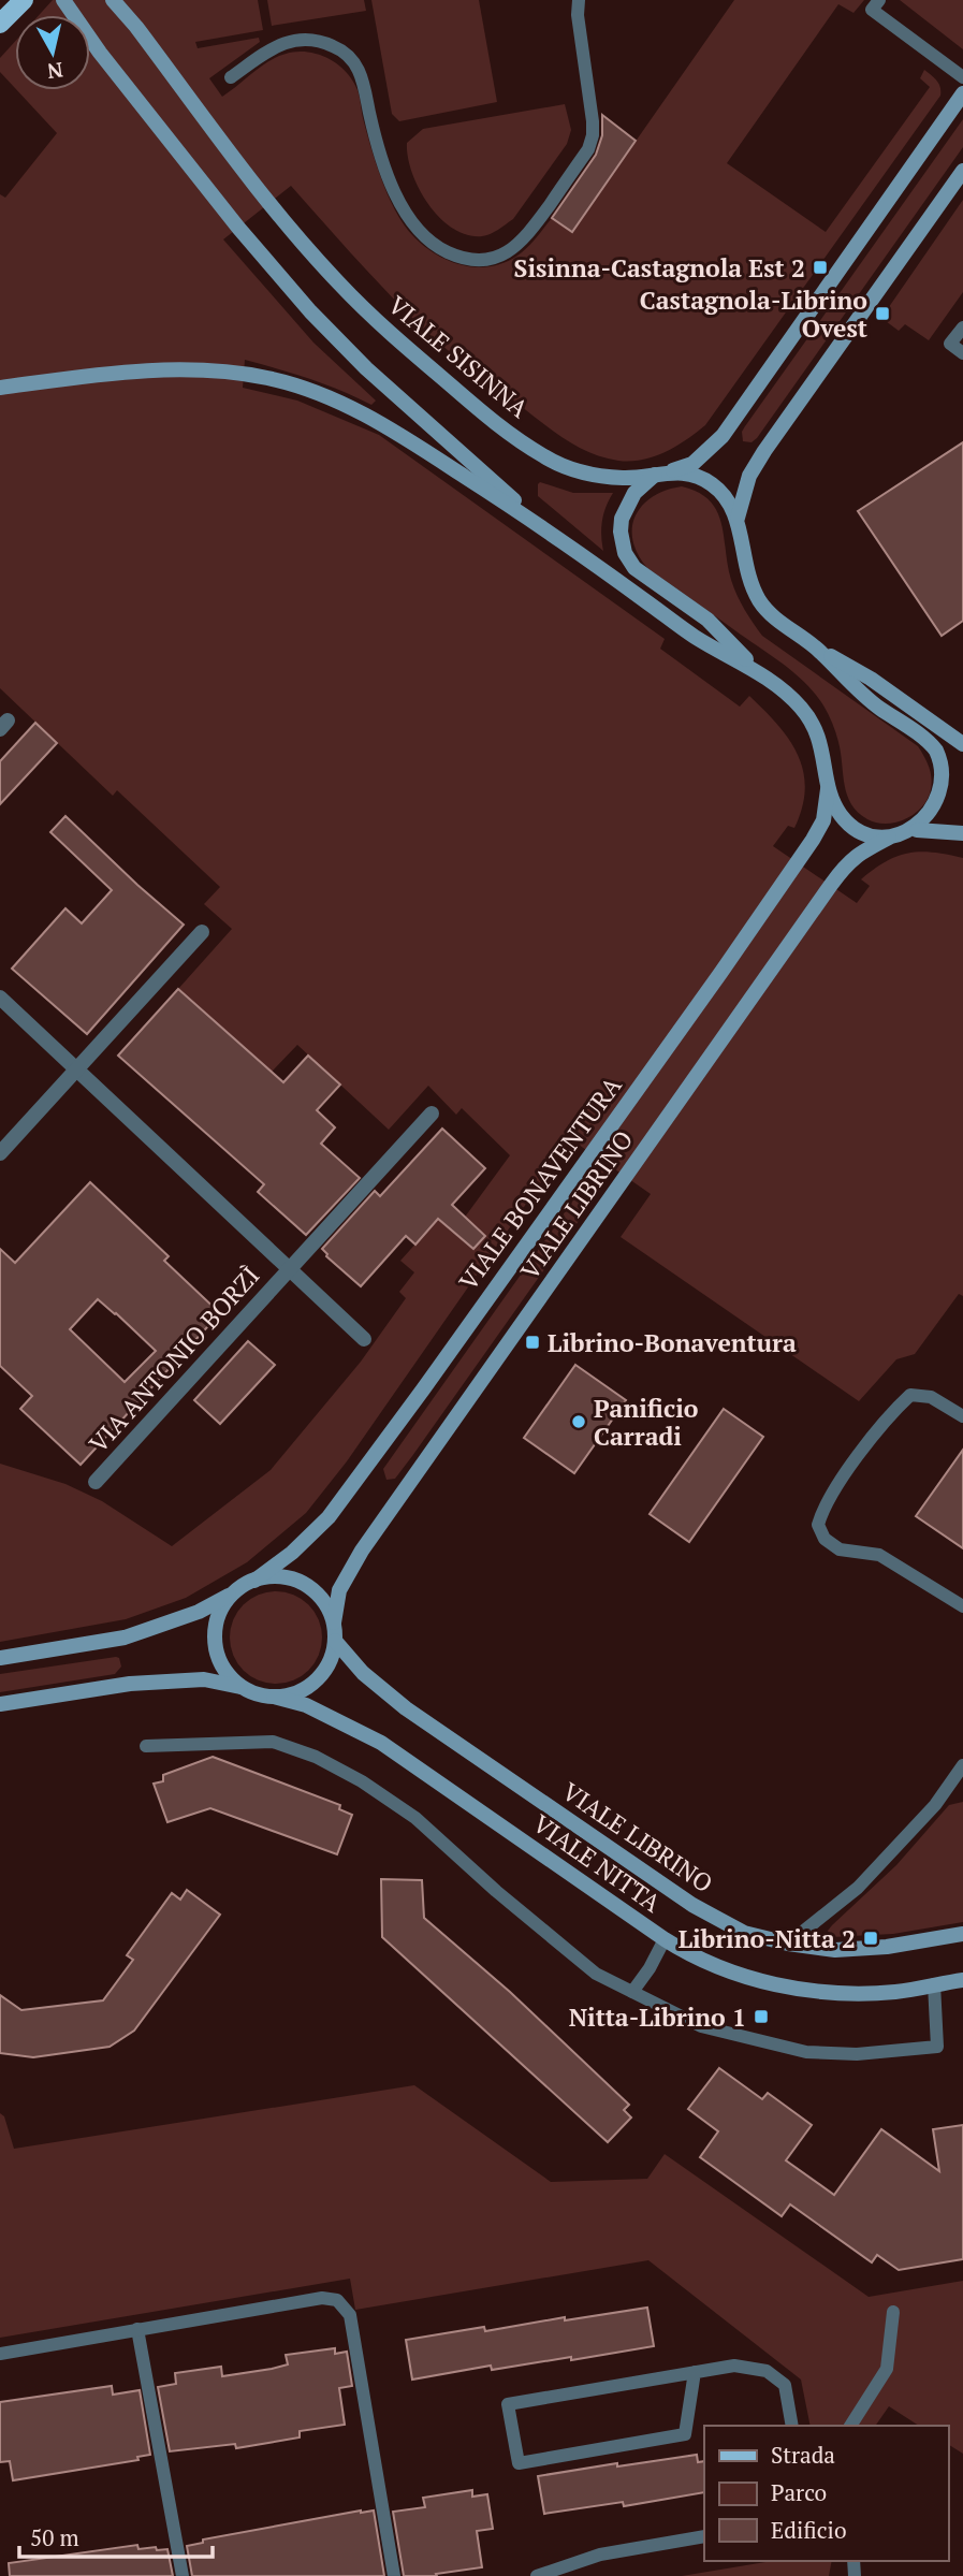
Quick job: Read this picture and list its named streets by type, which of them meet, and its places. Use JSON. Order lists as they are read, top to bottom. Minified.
{"streets":{"main road":["VIALE SISINNA","VIALE BONAVENTURA","VIALE LIBRINO","VIALE NITTA"],"street":["VIA ANTONIO BORZÌ"]},"crossings":[["VIALE BONAVENTURA","VIALE LIBRINO"],["VIALE BONAVENTURA","VIALE NITTA"],["VIALE LIBRINO","VIALE NITTA"]],"places":{"transit":["Sisinna-Castagnola Est 2","Castagnola-Librino Ovest","Librino-Bonaventura","Librino-Nitta 2","Nitta-Librino 1"],"other":["Panificio Carradi"]},"legend":["Strada","Parco","Edificio"],"scale_bar":"50 m","north":"bottom"}
